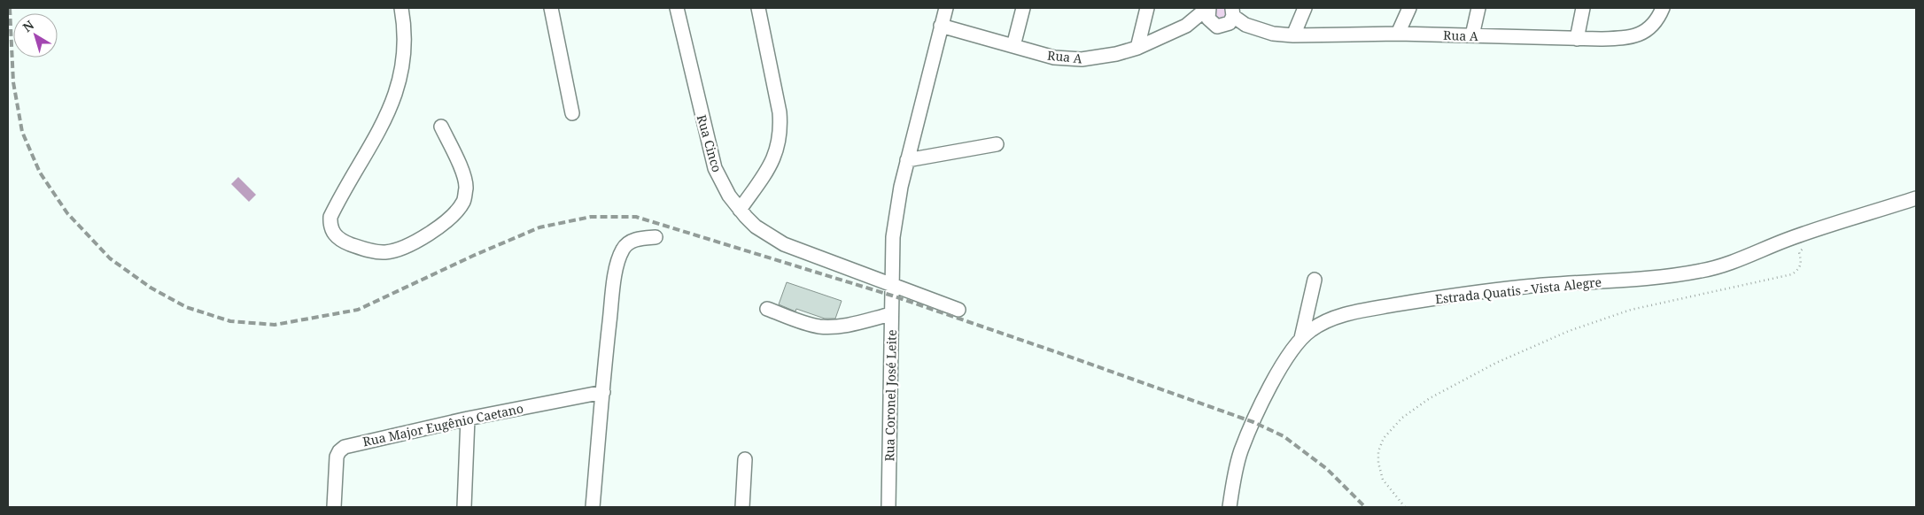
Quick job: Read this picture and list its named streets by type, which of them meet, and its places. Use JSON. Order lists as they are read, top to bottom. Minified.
{"streets":{"street":["Rua A","Rua Cinco","Estrada Quatis - Vista Alegre","Rua Coronel José Leite","Rua Major Eugênio Caetano"]},"crossings":[["Rua A","Rua Coronel José Leite"],["Rua Cinco","Rua Coronel José Leite"]],"north":"top left"}
